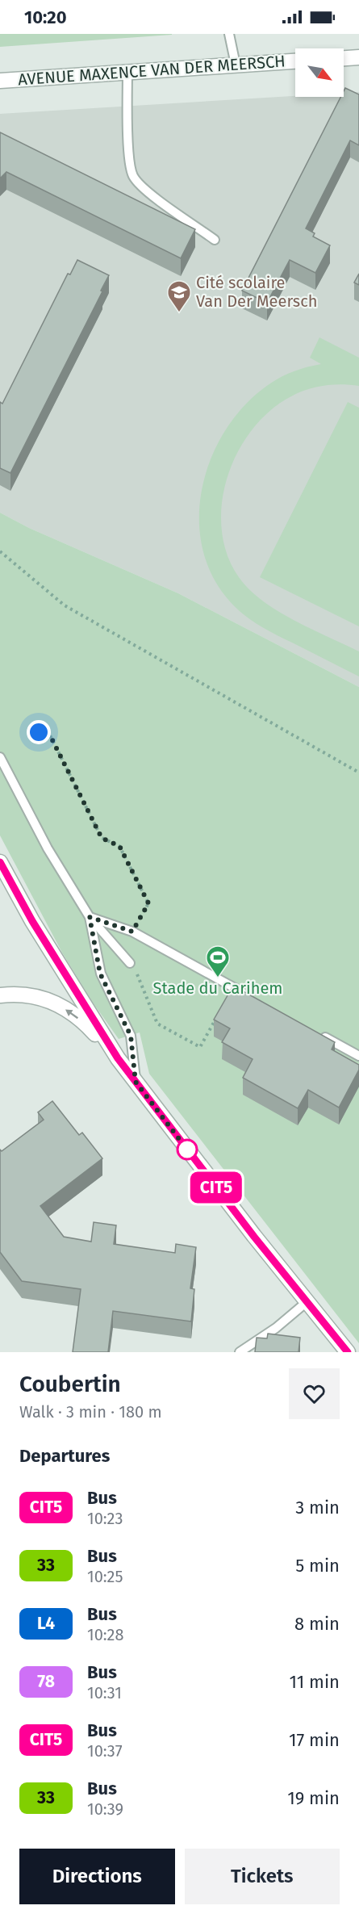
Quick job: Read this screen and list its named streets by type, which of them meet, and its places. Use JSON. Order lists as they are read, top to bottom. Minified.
{"streets":{"street":["AVENUE MAXENCE VAN DER MEERSCH"]},"places":{"school or university":["Cité scolaire Van Der Meersch"],"sports":["Stade du Carihem"]},"lines":["bus line CIT5"],"north":"bottom right","page":{"status":"10:20","on_map":"CIT5","heading":[["Coubertin","Walk · 3 min · 180 m"],"Departures"],"list":[{"mark":"CIT5","name":"Bus","note":"10:23","value":"3 min"},{"mark":"33","name":"Bus","note":"10:25","value":"5 min"},{"mark":"L4","name":"Bus","note":"10:28","value":"8 min"},{"mark":"78","name":"Bus","note":"10:31","value":"11 min"},{"mark":"CIT5","name":"Bus","note":"10:37","value":"17 min"},{"mark":"33","name":"Bus","note":"10:39","value":"19 min"}],"buttons":["Directions","Tickets"]}}
